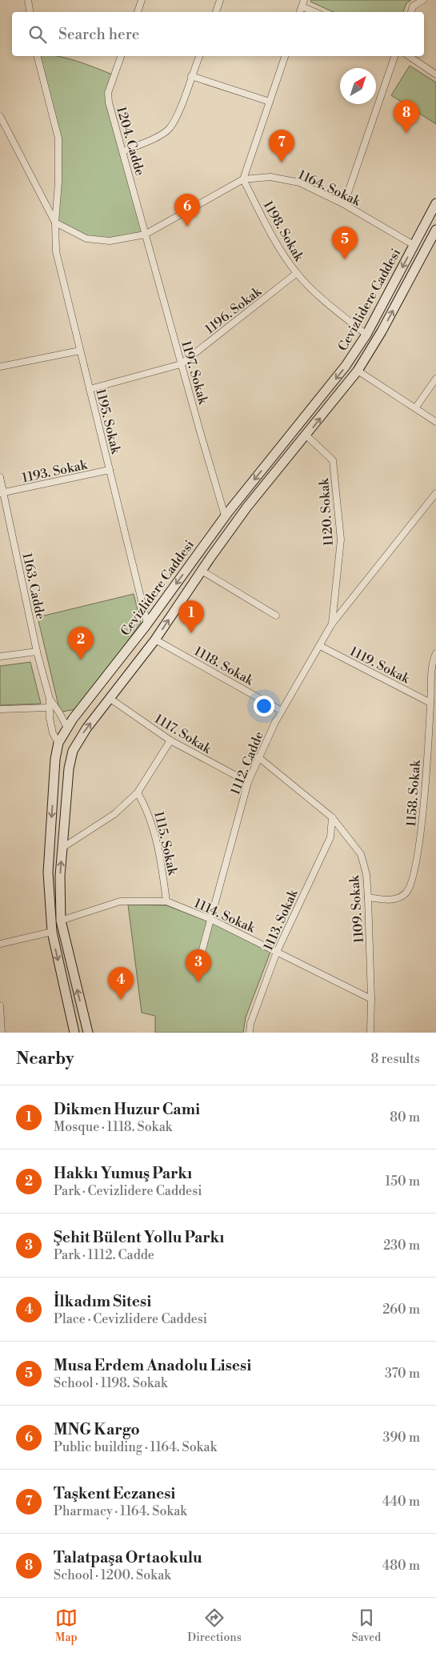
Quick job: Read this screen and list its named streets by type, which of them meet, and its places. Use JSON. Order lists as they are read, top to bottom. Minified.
{"streets":{"main road":["Cevizlidere Caddesi"],"street":["1204. Cadde","1164. Sokak","1198. Sokak","1196. Sokak","1197. Sokak","1195. Sokak","1193. Sokak","1120. Sokak","1163. Cadde","1119. Sokak","1118. Sokak","1117. Sokak","1112. Cadde","1158. Sokak","1115. Sokak","1109. Sokak","1114. Sokak","1113. Sokak"]},"crossings":[["1204. Cadde","1164. Sokak"],["1204. Cadde","1197. Sokak"],["1164. Sokak","1198. Sokak"],["1164. Sokak","Cevizlidere Caddesi"],["1164. Sokak","1197. Sokak"],["1164. Sokak","1195. Sokak"],["1198. Sokak","Cevizlidere Caddesi"],["1198. Sokak","1196. Sokak"],["Cevizlidere Caddesi","1197. Sokak"],["Cevizlidere Caddesi","1195. Sokak"],["Cevizlidere Caddesi","1120. Sokak"],["Cevizlidere Caddesi","1163. Cadde"],["Cevizlidere Caddesi","1118. Sokak"],["Cevizlidere Caddesi","1117. Sokak"],["Cevizlidere Caddesi","1114. Sokak"],["1196. Sokak","1197. Sokak"],["1196. Sokak","1195. Sokak"],["1195. Sokak","1193. Sokak"],["1193. Sokak","1163. Cadde"],["1120. Sokak","1112. Cadde"],["1119. Sokak","1112. Cadde"],["1119. Sokak","1158. Sokak"],["1118. Sokak","1112. Cadde"],["1117. Sokak","1112. Cadde"],["1112. Cadde","1109. Sokak"],["1112. Cadde","1114. Sokak"],["1158. Sokak","1109. Sokak"],["1115. Sokak","1114. Sokak"],["1109. Sokak","1114. Sokak"],["1109. Sokak","1113. Sokak"],["1114. Sokak","1113. Sokak"]],"north":"top right","page":{"search":"Search here","pins":["8","7","6","5","1","2","3","4"],"heading":["Nearby","8 results"],"list":[{"mark":"1","name":"Dikmen Huzur Cami","note":"Mosque · 1118. Sokak","value":"80 m"},{"mark":"2","name":"Hakkı Yumuş Parkı","note":"Park · Cevizlidere Caddesi","value":"150 m"},{"mark":"3","name":"Şehit Bülent Yollu Parkı","note":"Park · 1112. Cadde","value":"230 m"},{"mark":"4","name":"İlkadım Sitesi","note":"Place · Cevizlidere Caddesi","value":"260 m"},{"mark":"5","name":"Musa Erdem Anadolu Lisesi","note":"School · 1198. Sokak","value":"370 m"},{"mark":"6","name":"MNG Kargo","note":"Public building · 1164. Sokak","value":"390 m"},{"mark":"7","name":"Taşkent Eczanesi","note":"Pharmacy · 1164. Sokak","value":"440 m"},{"mark":"8","name":"Talatpaşa Ortaokulu","note":"School · 1200. Sokak","value":"480 m"}],"nav":["Map","Directions","Saved"]}}
